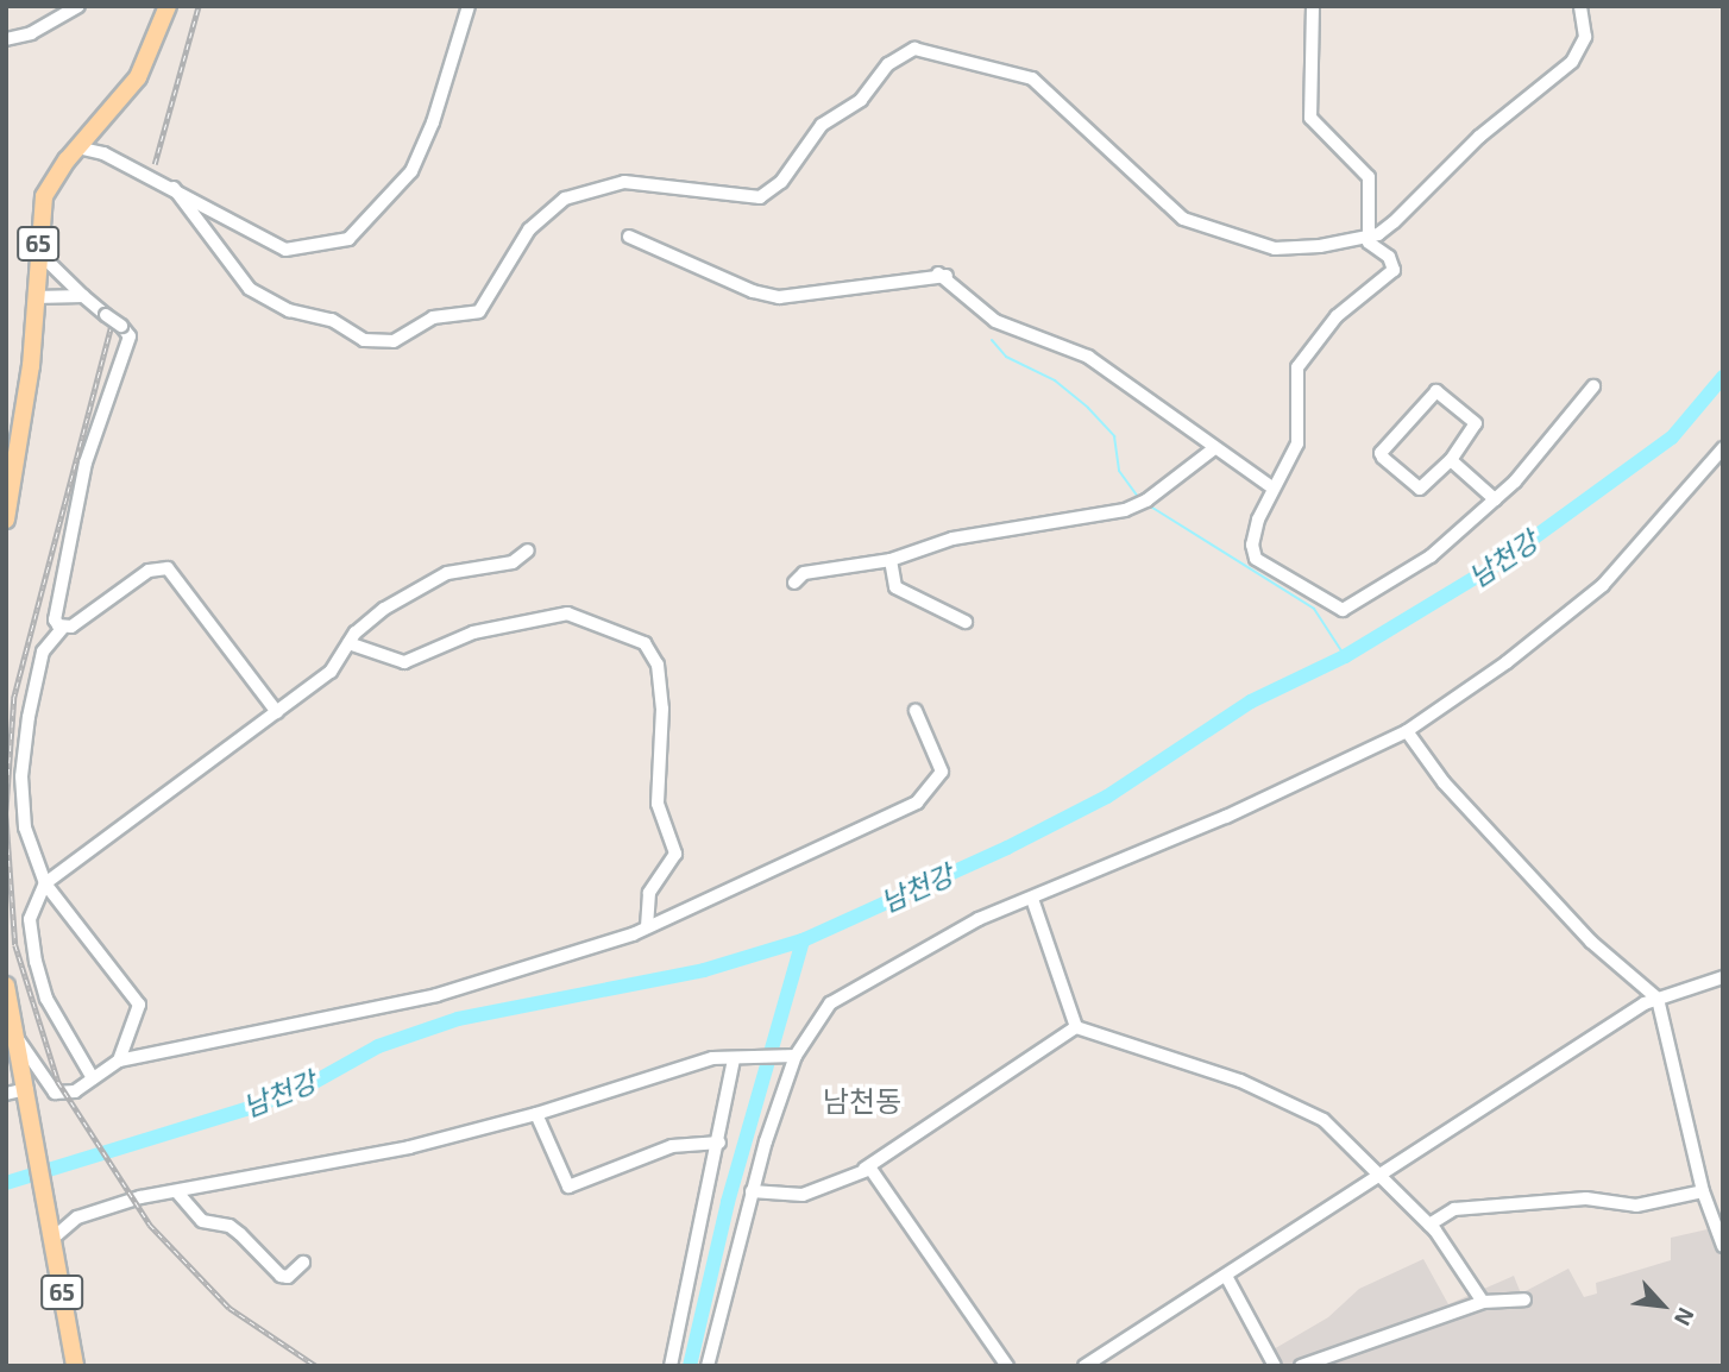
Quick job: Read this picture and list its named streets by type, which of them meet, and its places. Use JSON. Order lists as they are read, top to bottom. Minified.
{"streets":{"main road":["65"]},"districts":["남천동"],"water":["남천강"],"north":"bottom right"}
